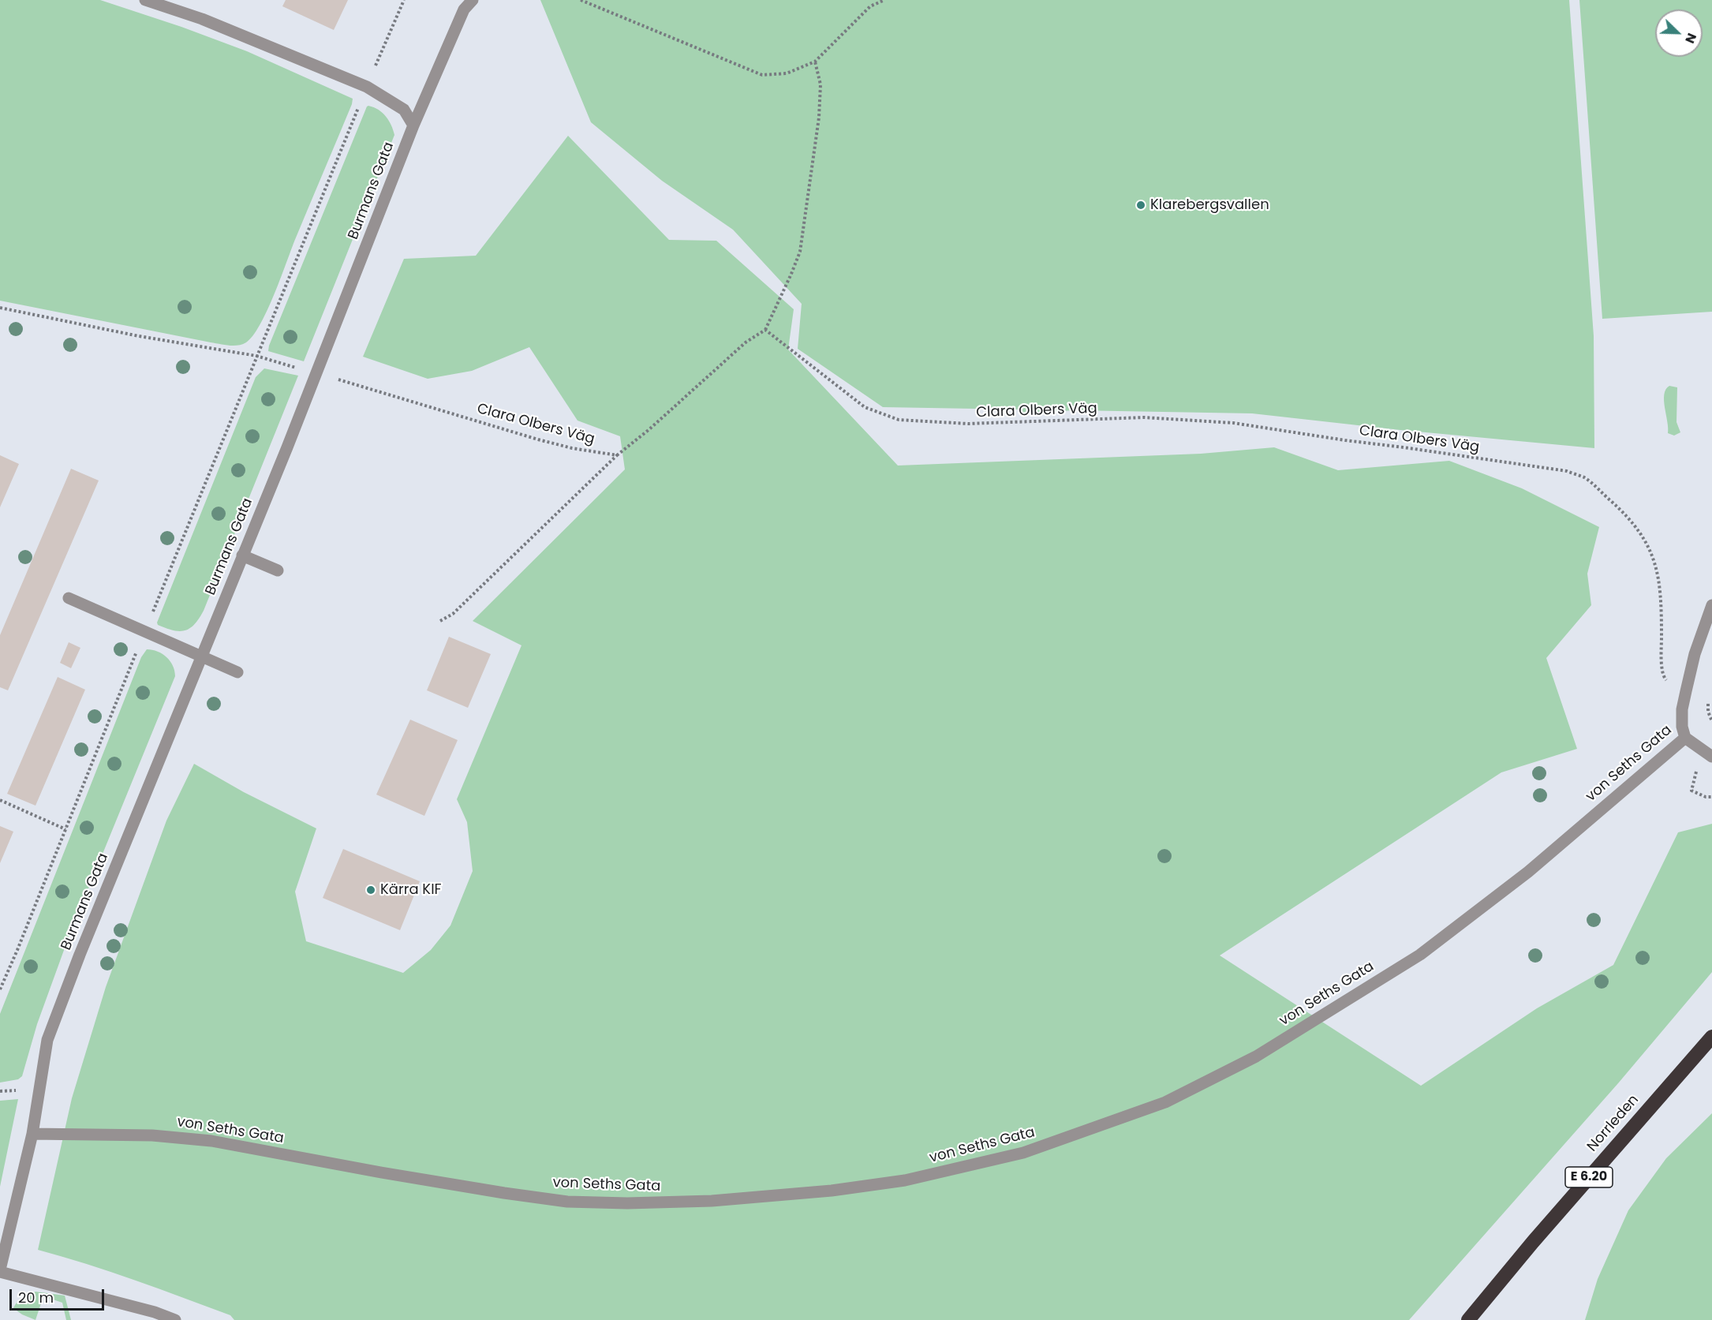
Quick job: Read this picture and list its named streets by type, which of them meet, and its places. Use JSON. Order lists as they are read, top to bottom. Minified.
{"streets":{"highway":["Norrleden","E 6.20"],"street":["Burmans Gata","von Seths Gata"],"path":["Clara Olbers Väg"]},"crossings":[["Burmans Gata","Clara Olbers Väg"],["Burmans Gata","von Seths Gata"],["Clara Olbers Väg","von Seths Gata"]],"places":["Klarebergsvallen","Kärra KIF"],"scale_bar":"20 m","north":"bottom right"}
